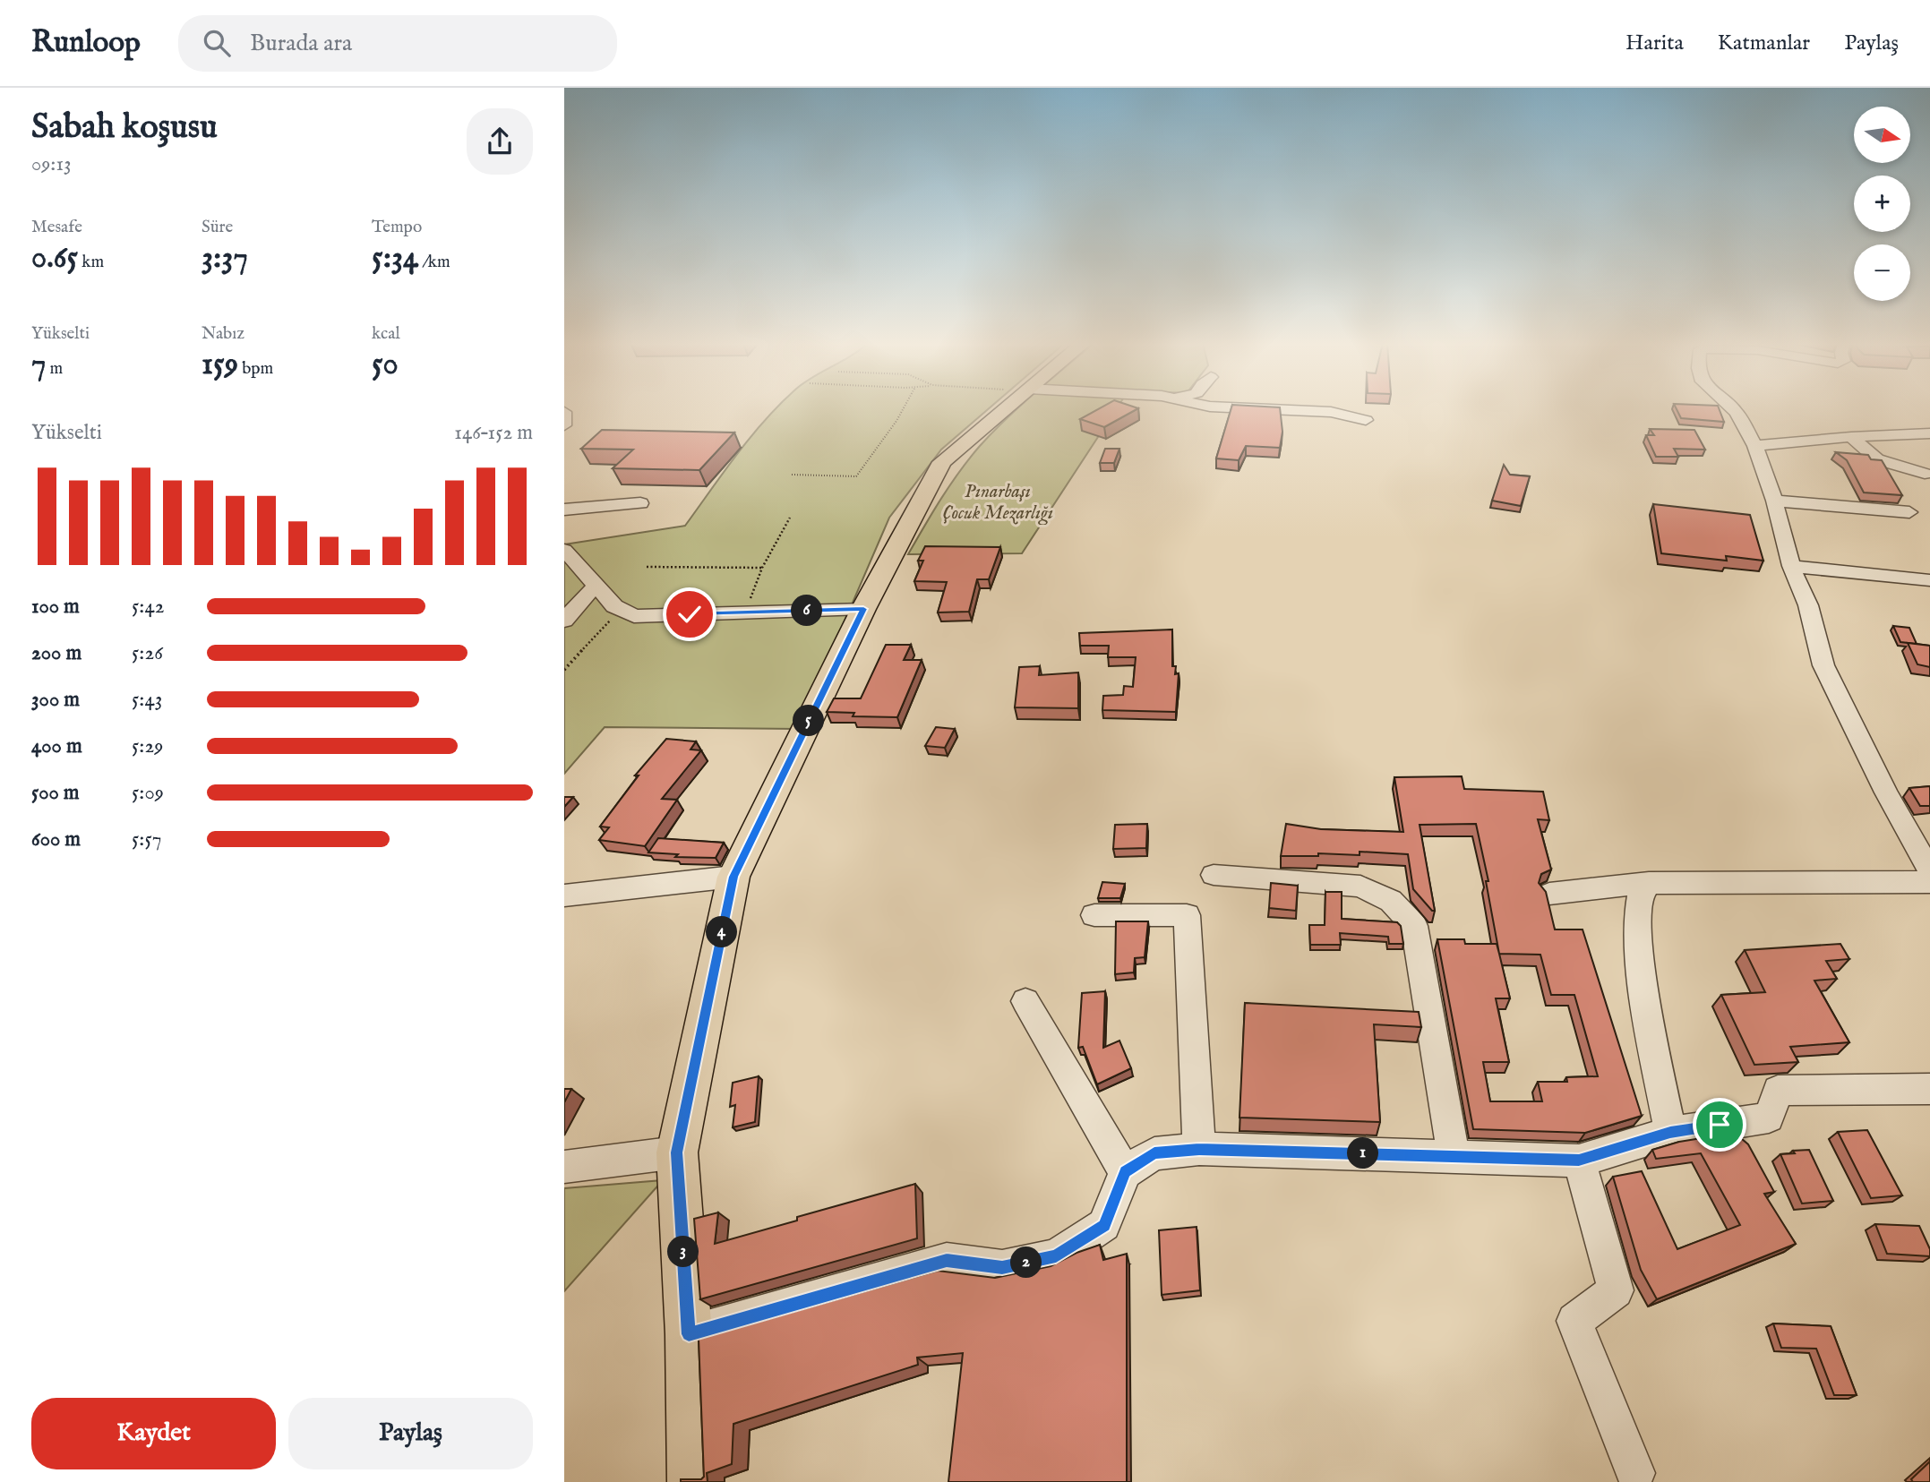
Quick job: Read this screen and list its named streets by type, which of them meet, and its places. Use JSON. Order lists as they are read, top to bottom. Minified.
{"parks":["Pınarbaşı Çocuk Mezarlığı"],"north":"right","page":{"header":"Runloop","search":"Burada ara","nav":["Harita","Katmanlar","Paylaş"],"heading":["Sabah koşusu","09:13"],"map_buttons":["+","−"],"stats":[["Mesafe","0.65 km"],["Süre","3:37"],["Tempo","5:34 /km"],["Yükselti","7 m"],["Nabız","159 bpm"],["kcal","50"]],"chart":["Yükselti","146–152 m"],"list":[{"name":"100 m","note":"5:42"},{"name":"200 m","note":"5:26"},{"name":"300 m","note":"5:43"},{"name":"400 m","note":"5:29"},{"name":"500 m","note":"5:09"},{"name":"600 m","note":"5:57"}],"pins":["6","5","4","1","3","2"],"buttons":["Kaydet","Paylaş"]}}
